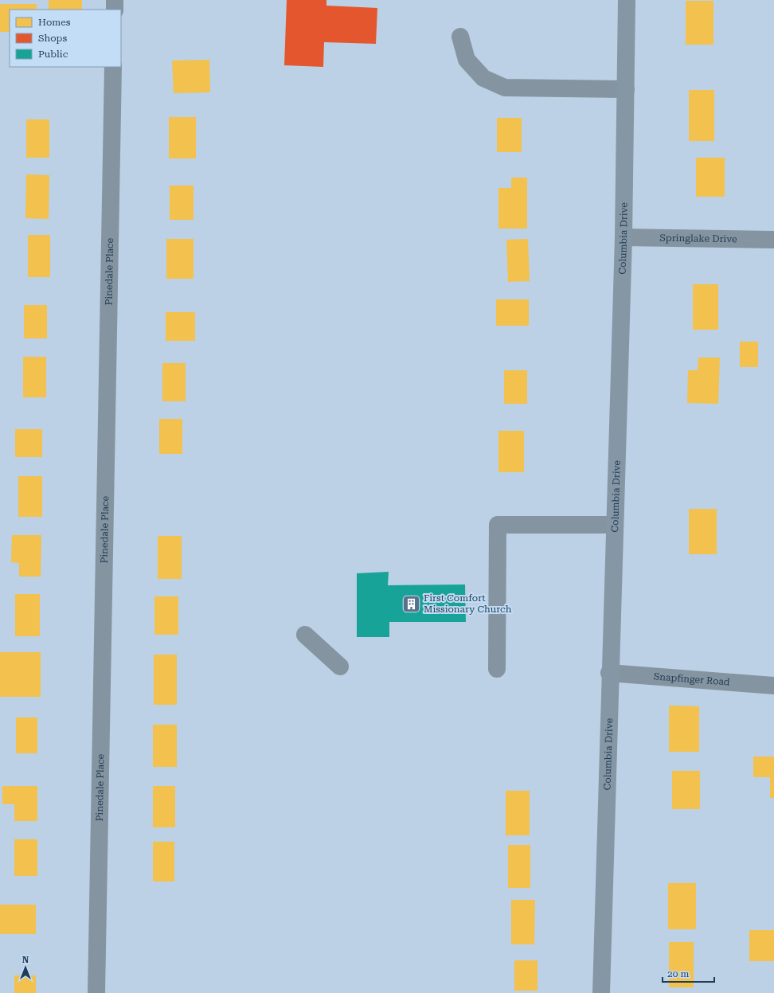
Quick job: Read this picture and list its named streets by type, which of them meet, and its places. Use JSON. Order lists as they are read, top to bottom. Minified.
{"streets":{"main road":["Columbia Drive"],"street":["Springlake Drive","Pinedale Place","Snapfinger Road"]},"crossings":[["Columbia Drive","Springlake Drive"],["Columbia Drive","Snapfinger Road"]],"places":{"building":["First Comfort Missionary Church"]},"legend":["Homes","Shops","Public"],"scale_bar":"20 m","north":"top"}
